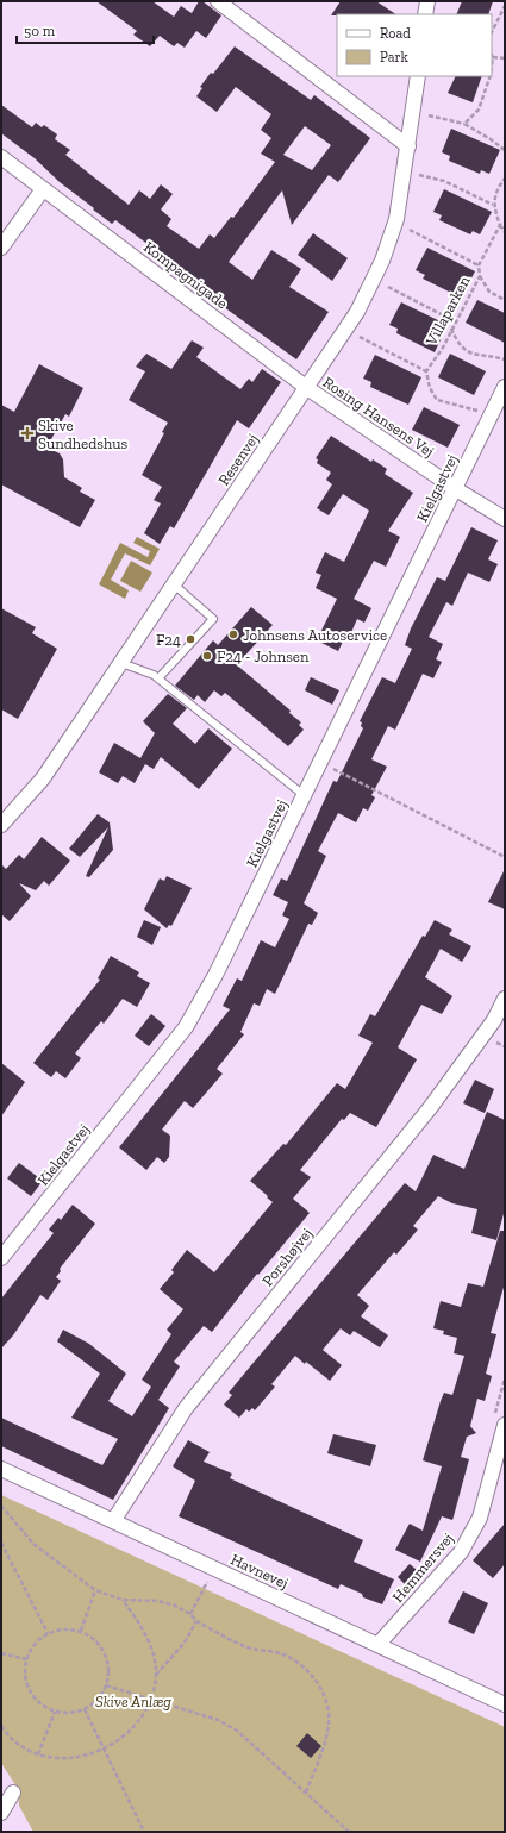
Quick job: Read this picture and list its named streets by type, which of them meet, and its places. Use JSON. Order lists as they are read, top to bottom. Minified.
{"streets":{"street":["Kompagnigade","Rosing Hansens Vej","Resenvej","Kielgastvej","Porshøjvej","Hemmersvej","Havnevej"],"path":["Villaparken"]},"crossings":[["Kompagnigade","Rosing Hansens Vej"],["Kompagnigade","Resenvej"],["Rosing Hansens Vej","Resenvej"],["Rosing Hansens Vej","Kielgastvej"],["Porshøjvej","Havnevej"],["Hemmersvej","Havnevej"]],"parks":["Skive Anlæg"],"places":{"health":["Skive Sundhedshus"],"other":["Johnsens Autoservice","F24","F24 - Johnsen"]},"legend":["Road","Park"],"scale_bar":"50 m"}
